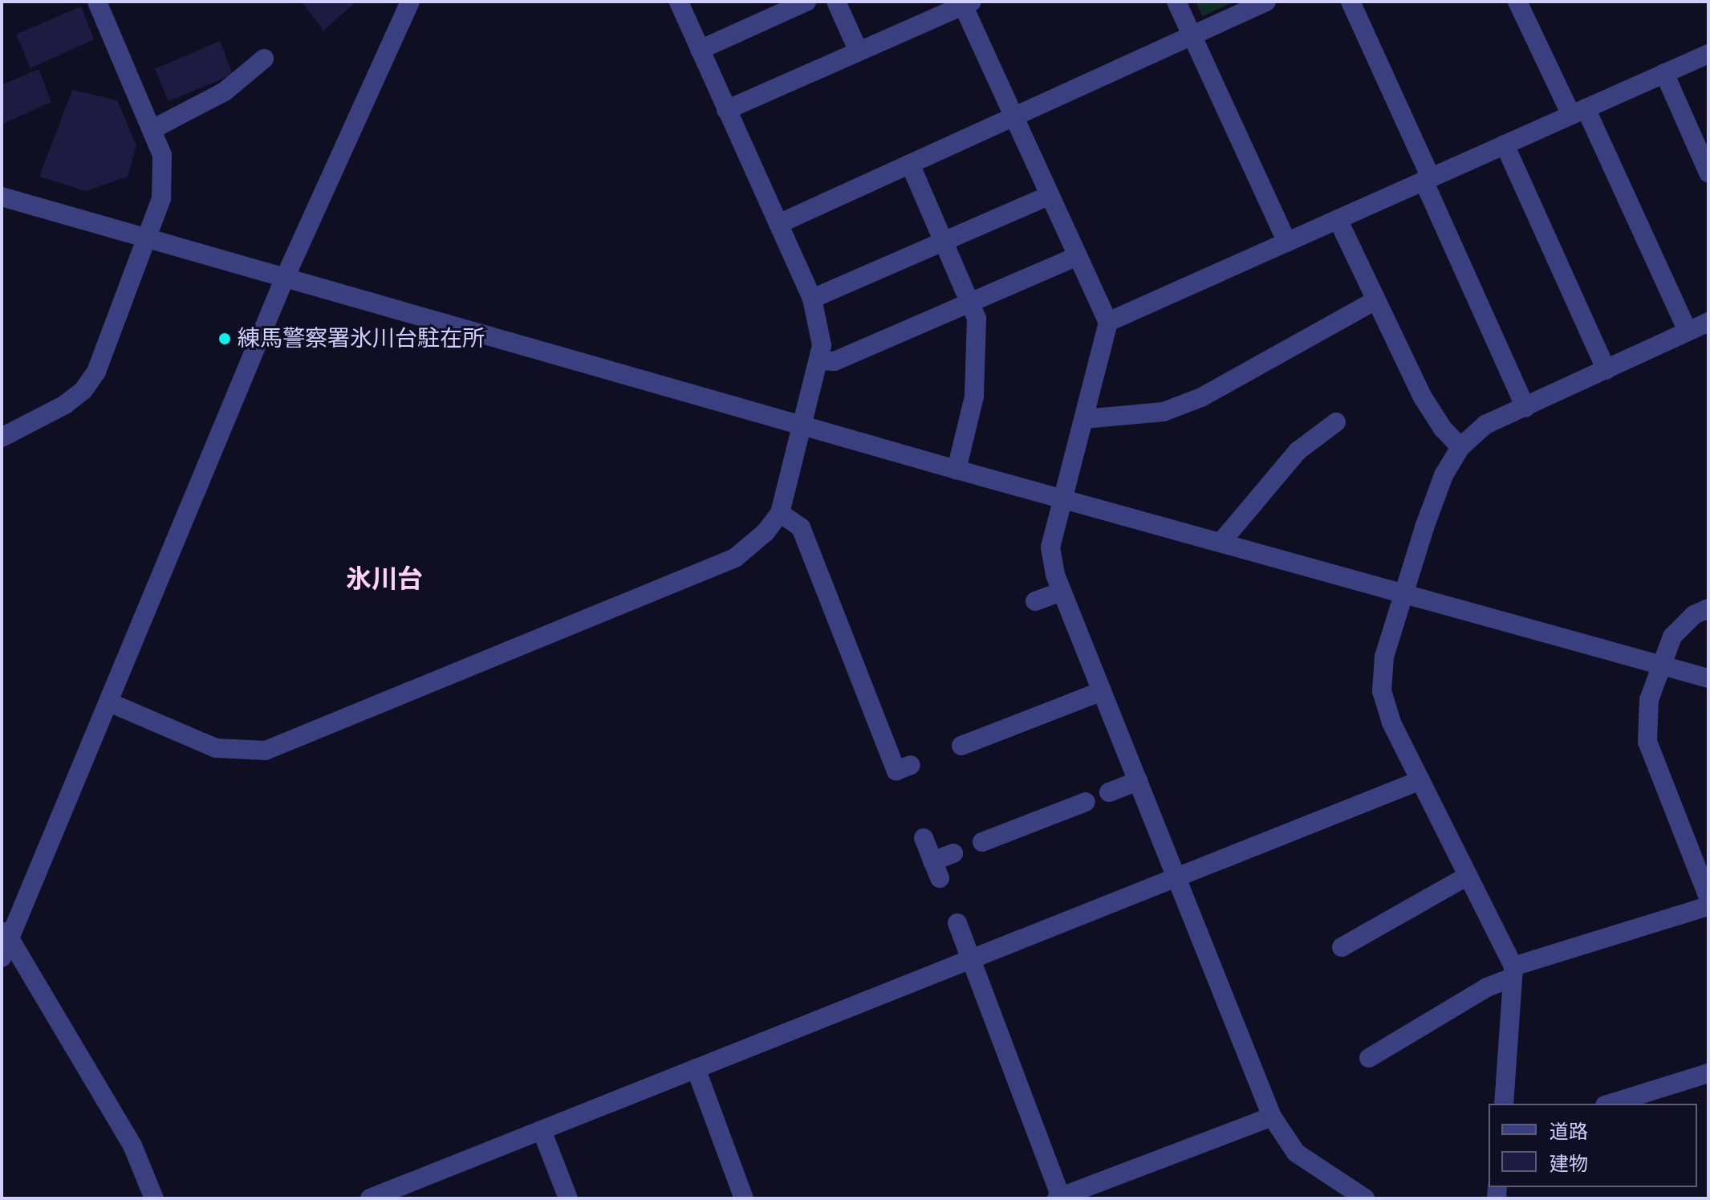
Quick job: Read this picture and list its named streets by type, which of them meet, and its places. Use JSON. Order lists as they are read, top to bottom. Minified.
{"districts":["氷川台"],"places":["練馬警察署氷川台駐在所"],"legend":["道路","建物"]}
